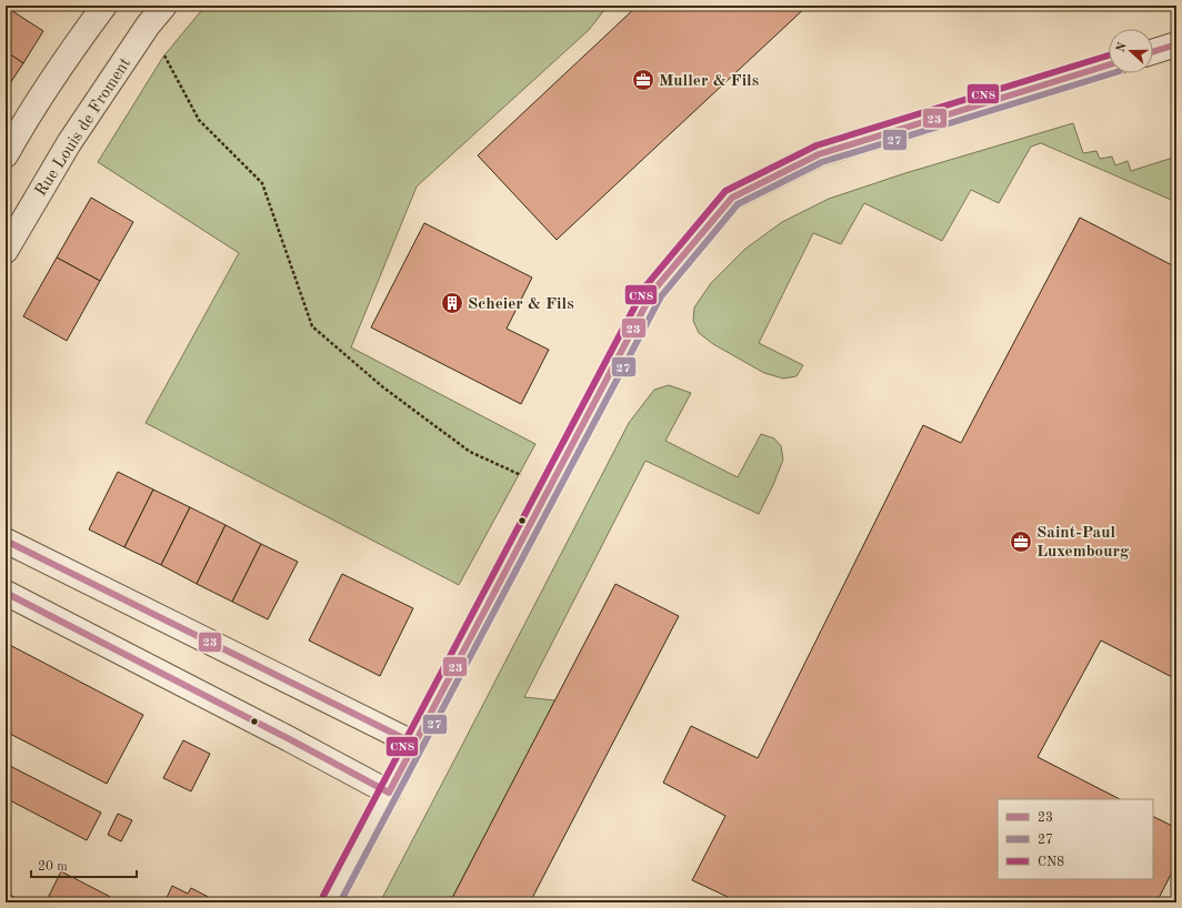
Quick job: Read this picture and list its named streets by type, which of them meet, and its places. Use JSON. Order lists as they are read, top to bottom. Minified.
{"streets":{"street":["Rue Louis de Froment"]},"places":{"office":["Muller & Fils","Saint-Paul Luxembourg"],"building":["Scheier & Fils"]},"lines":["transit line 23","transit line CN8","transit line 27"],"legend":["23","27","CN8"],"scale_bar":"20 m","north":"left"}
